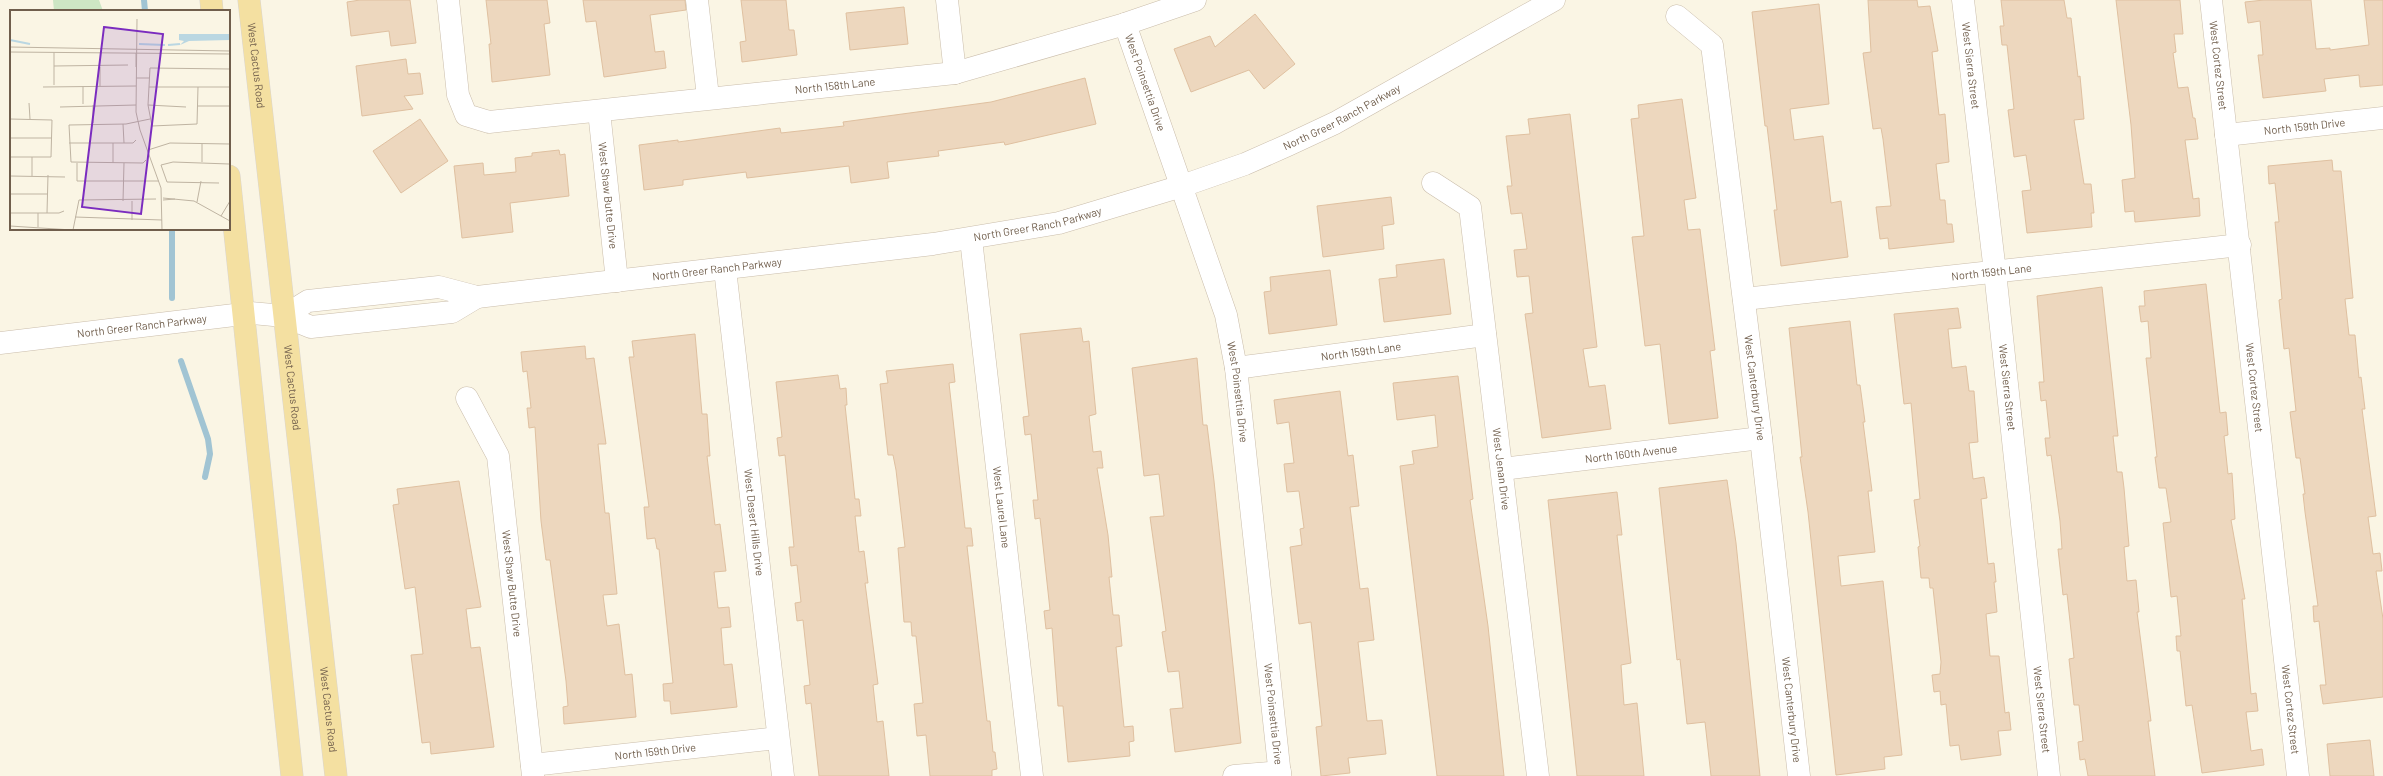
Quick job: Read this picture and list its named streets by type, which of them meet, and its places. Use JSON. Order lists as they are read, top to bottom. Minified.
{"streets":{"main road":["West Cactus Road"],"street":["West Sierra Street","West Cortez Street","West Poinsettia Drive","North 158th Lane","North Greer Ranch Parkway","North 159th Drive","West Shaw Butte Drive","North 159th Lane","West Canterbury Drive","North 160th Avenue","West Jenan Drive","West Laurel Lane","West Desert Hills Drive"]},"crossings":[["West Cactus Road","North Greer Ranch Parkway"],["West Sierra Street","North 159th Lane"],["West Cortez Street","North 159th Drive"],["West Cortez Street","North 159th Lane"],["West Poinsettia Drive","North 158th Lane"],["West Poinsettia Drive","North Greer Ranch Parkway"],["West Poinsettia Drive","North 159th Lane"],["North 158th Lane","West Shaw Butte Drive"],["North Greer Ranch Parkway","West Shaw Butte Drive"],["North Greer Ranch Parkway","West Laurel Lane"],["North Greer Ranch Parkway","West Desert Hills Drive"],["North 159th Drive","West Shaw Butte Drive"],["North 159th Drive","West Desert Hills Drive"],["North 159th Lane","West Canterbury Drive"],["North 159th Lane","West Jenan Drive"],["West Canterbury Drive","North 160th Avenue"],["North 160th Avenue","West Jenan Drive"]]}
